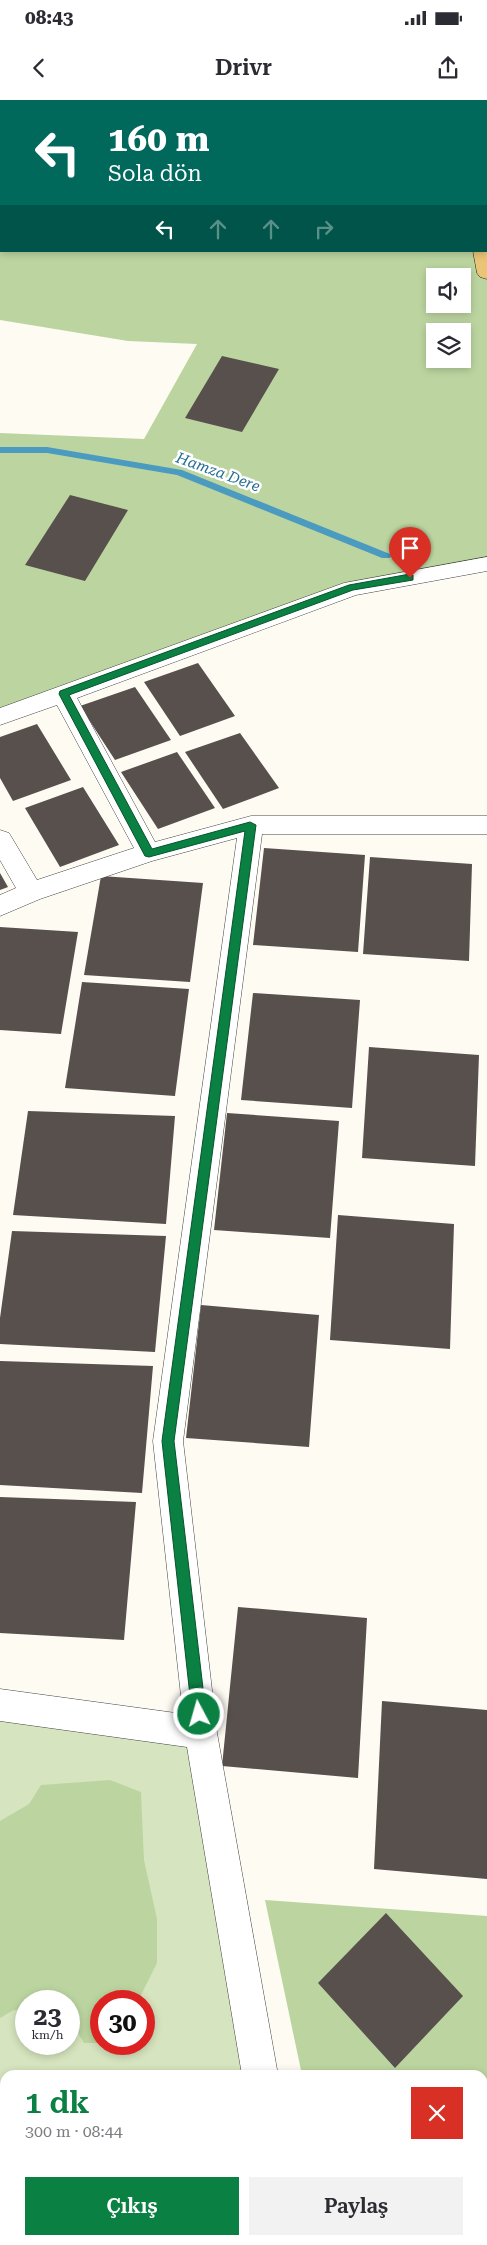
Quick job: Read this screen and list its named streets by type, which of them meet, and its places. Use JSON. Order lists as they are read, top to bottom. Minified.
{"water":["Hamza Dere"],"page":{"status":"08:43","header":"Drivr","turn":["160 m","Sola dön"],"speed":"23 km/h","limit":"30","heading":["1 dk","300 m · 08:44"],"buttons":["Çıkış","Paylaş"]}}
